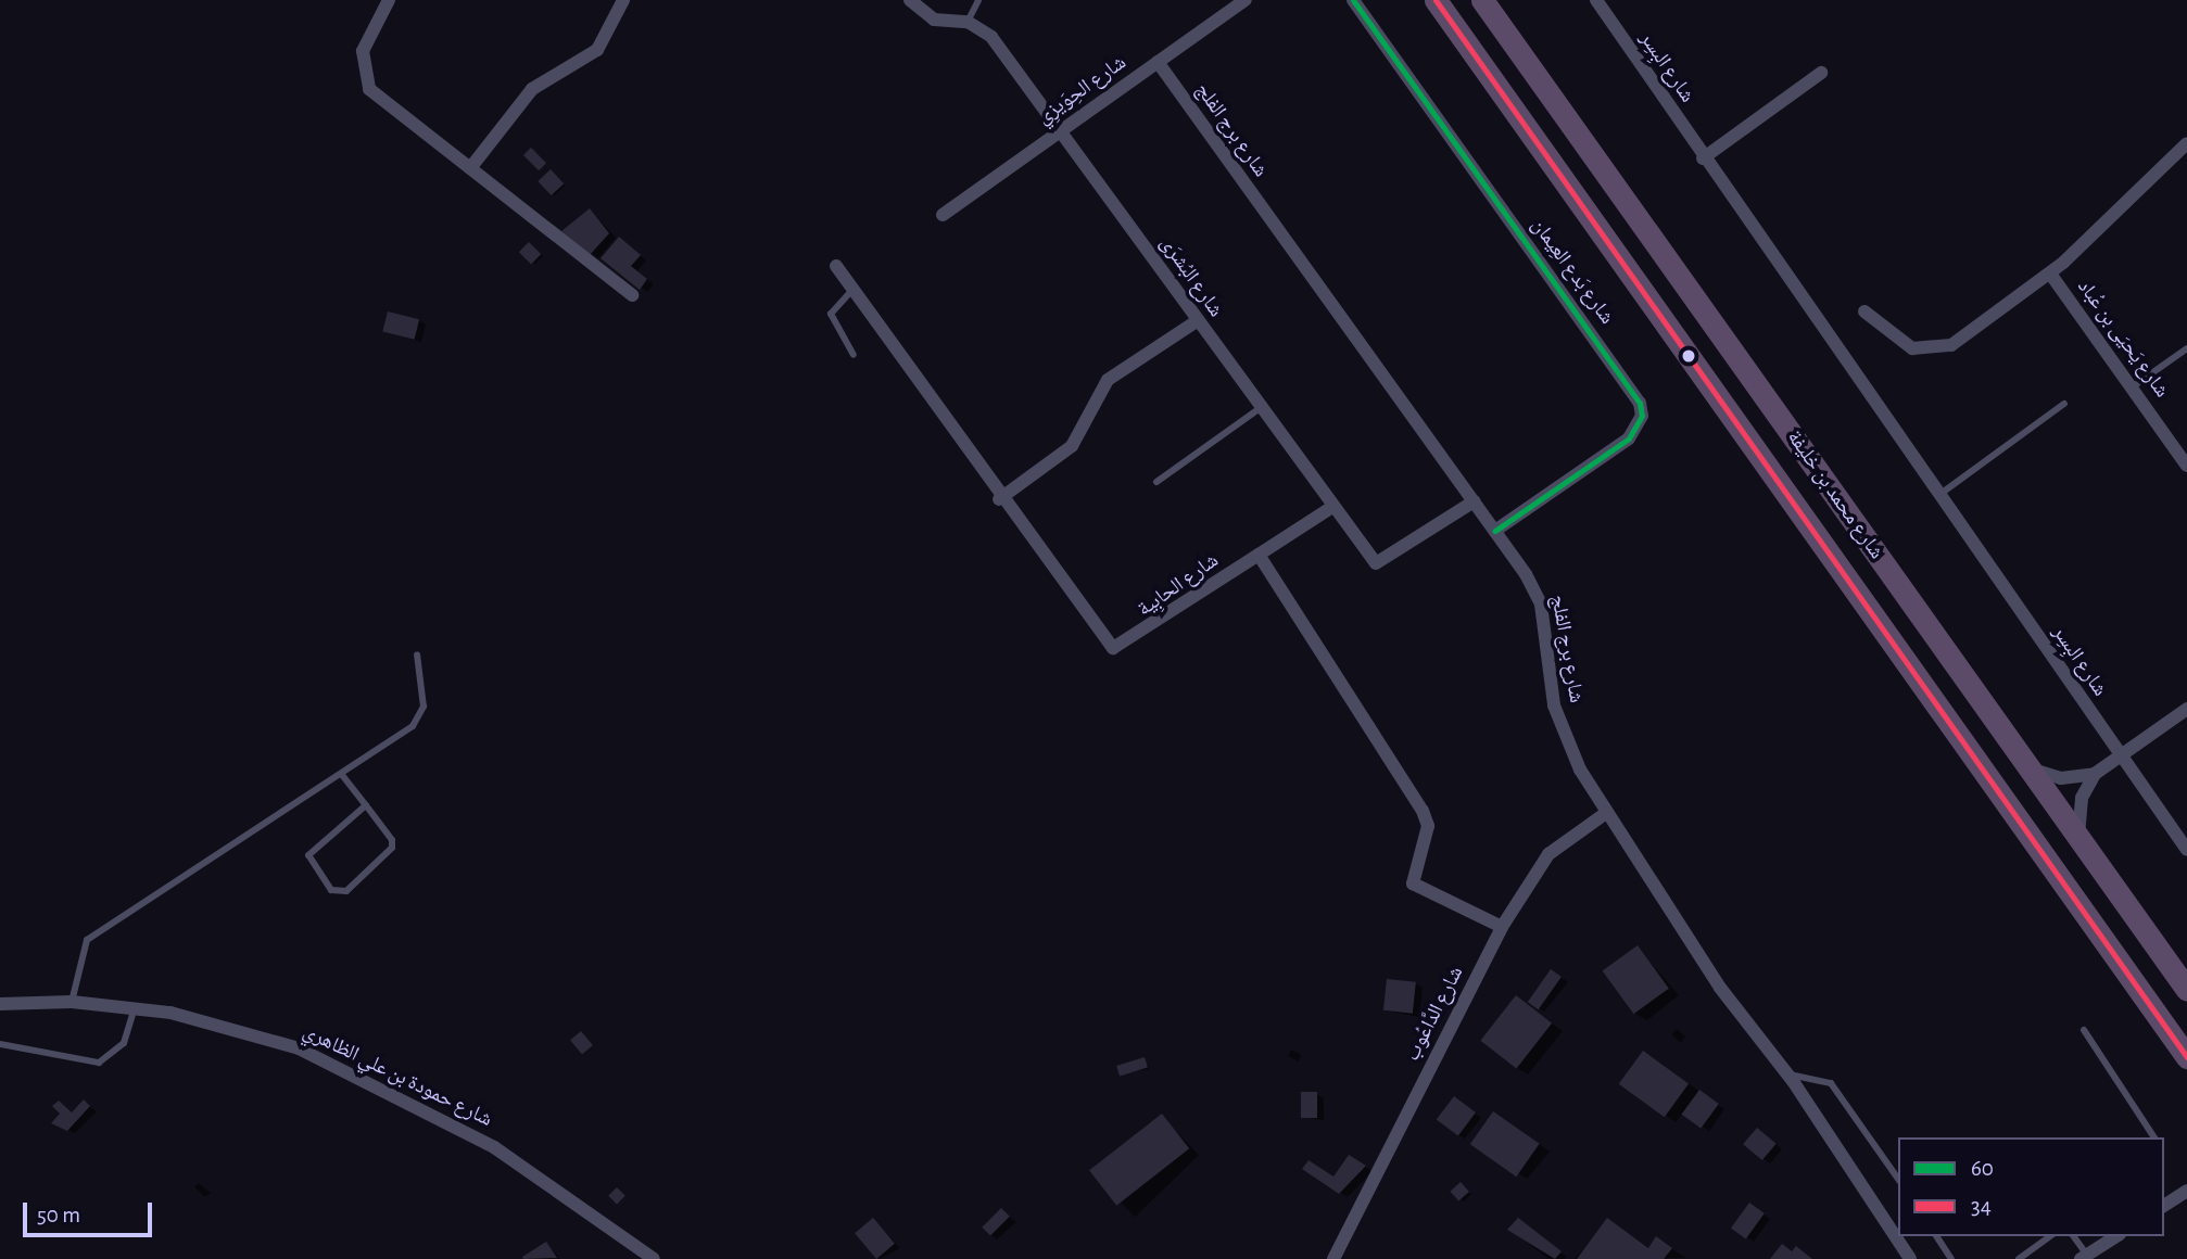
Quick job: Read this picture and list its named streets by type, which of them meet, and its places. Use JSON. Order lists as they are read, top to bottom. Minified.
{"streets":{"highway":["شارع محمد بن خليفة"],"street":["شارع البِسِر","شارع الحِوَيزِي","شارع برج الفلج","شارع بَدع العِيمان","شارع البُشرَى","شارع يَحيَى بن عُباد","شارع الحابِية","شارع الدَّاعُوب","شارع حمودة بن علي الظاهري"]},"crossings":[["شارع الحِوَيزِي","شارع برج الفلج"],["شارع الحِوَيزِي","شارع البُشرَى"],["شارع برج الفلج","شارع بَدع العِيمان"],["شارع برج الفلج","شارع البُشرَى"],["شارع برج الفلج","شارع الدَّاعُوب"]],"lines":["transit line 60","transit line 34"],"legend":["60","34"],"scale_bar":"50 m"}
